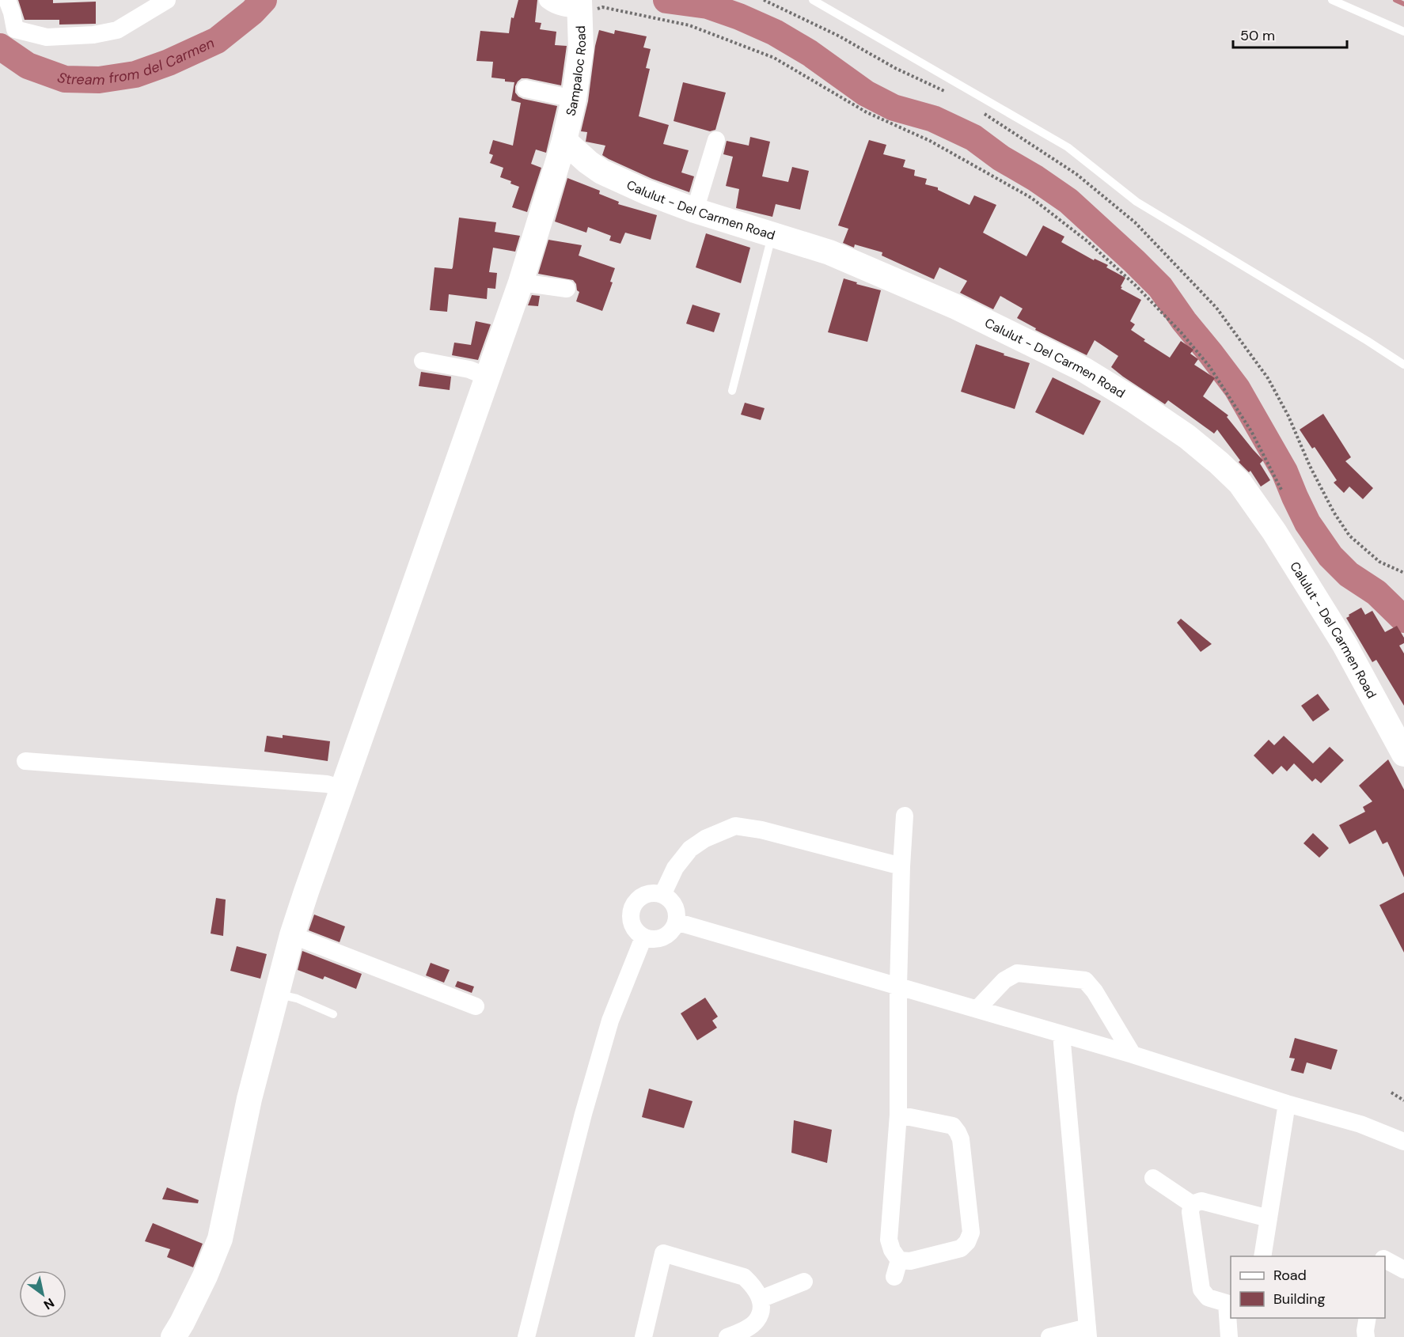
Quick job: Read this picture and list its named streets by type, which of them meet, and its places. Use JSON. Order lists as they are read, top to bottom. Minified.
{"streets":{"main road":["Sampaloc Road","Calulut - Del Carmen Road"]},"crossings":[["Sampaloc Road","Calulut - Del Carmen Road"]],"water":["Stream from del Carmen"],"legend":["Road","Building"],"scale_bar":"50 m","north":"bottom right"}
